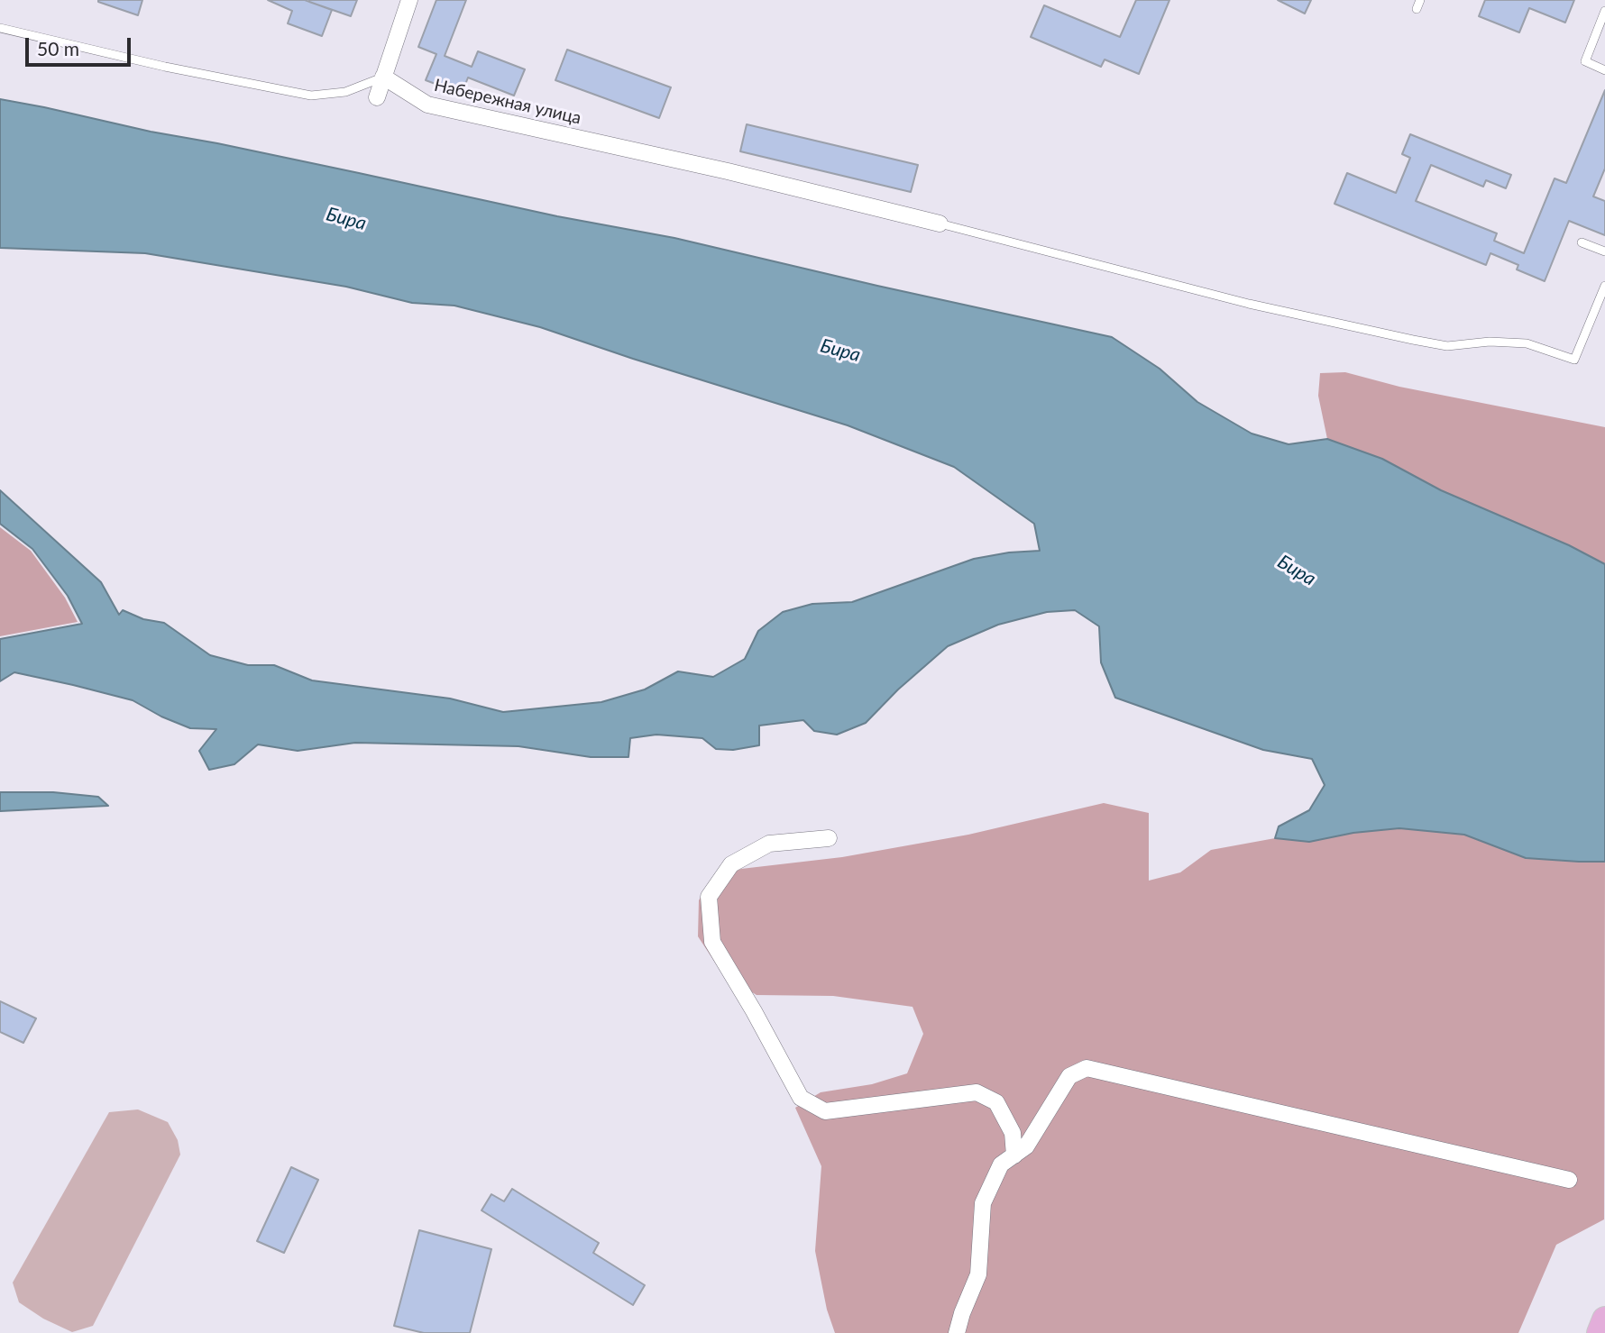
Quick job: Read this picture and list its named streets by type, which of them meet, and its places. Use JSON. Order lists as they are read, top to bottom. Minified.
{"streets":{"street":["Набережная улица"]},"water":["Бира"],"scale_bar":"50 m"}
